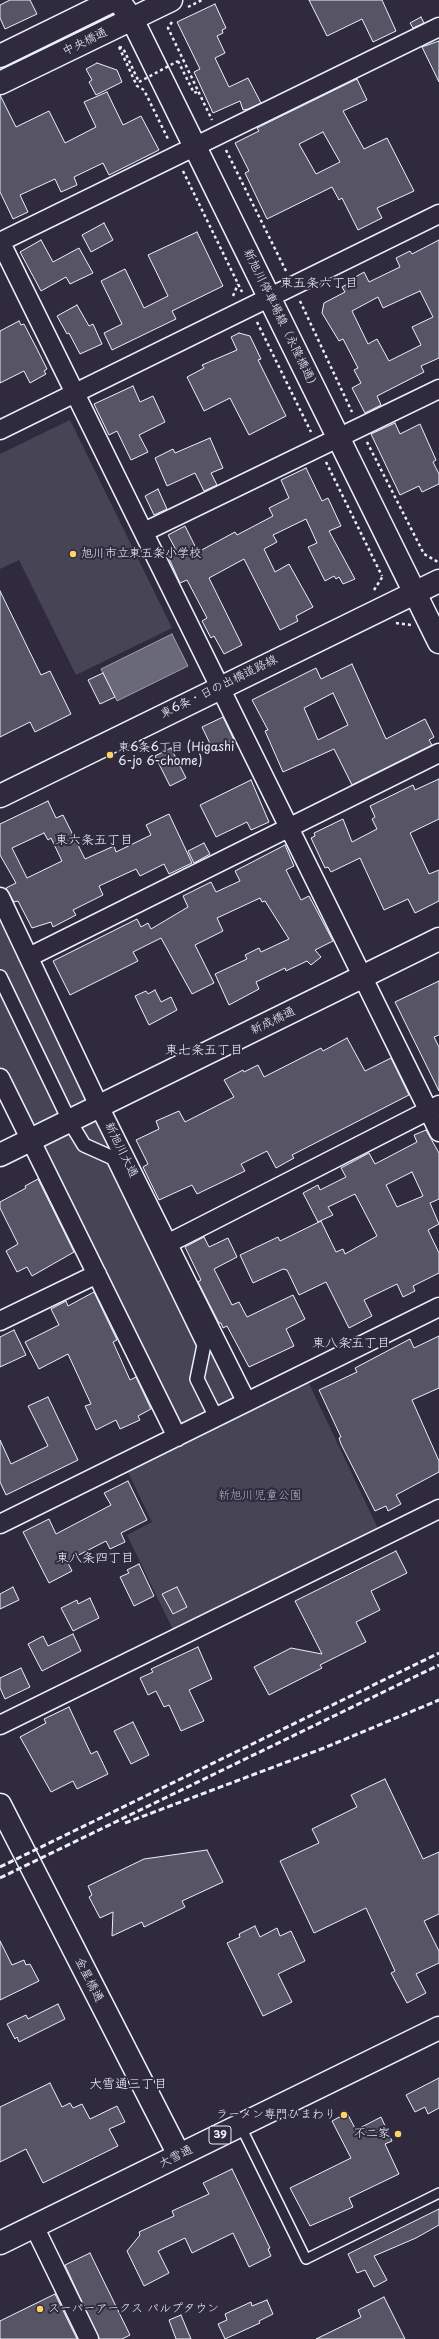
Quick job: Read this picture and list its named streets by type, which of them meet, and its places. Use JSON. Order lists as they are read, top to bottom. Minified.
{"streets":{"main road":["中央橋通","新旭川停車場線（永隆橋通）","東6条・日の出橋道路線","新成橋通","金星橋通","39","大雪通"],"street":["新旭川大通"]},"crossings":[["中央橋通","新旭川停車場線（永隆橋通）"],["新旭川停車場線（永隆橋通）","東6条・日の出橋道路線"],["新成橋通","新旭川大通"],["金星橋通","大雪通"]],"districts":["東五条六丁目","東六条五丁目","東七条五丁目","東八条五丁目","東八条四丁目","大雪通三丁目"],"parks":["新旭川児童公園"],"places":["旭川市立東五条小学校","東6条6丁目 (Higashi 6-jo 6-chome)","ラーメン専門ひまわり","不二家","スーパーアークス パルプタウン"]}
